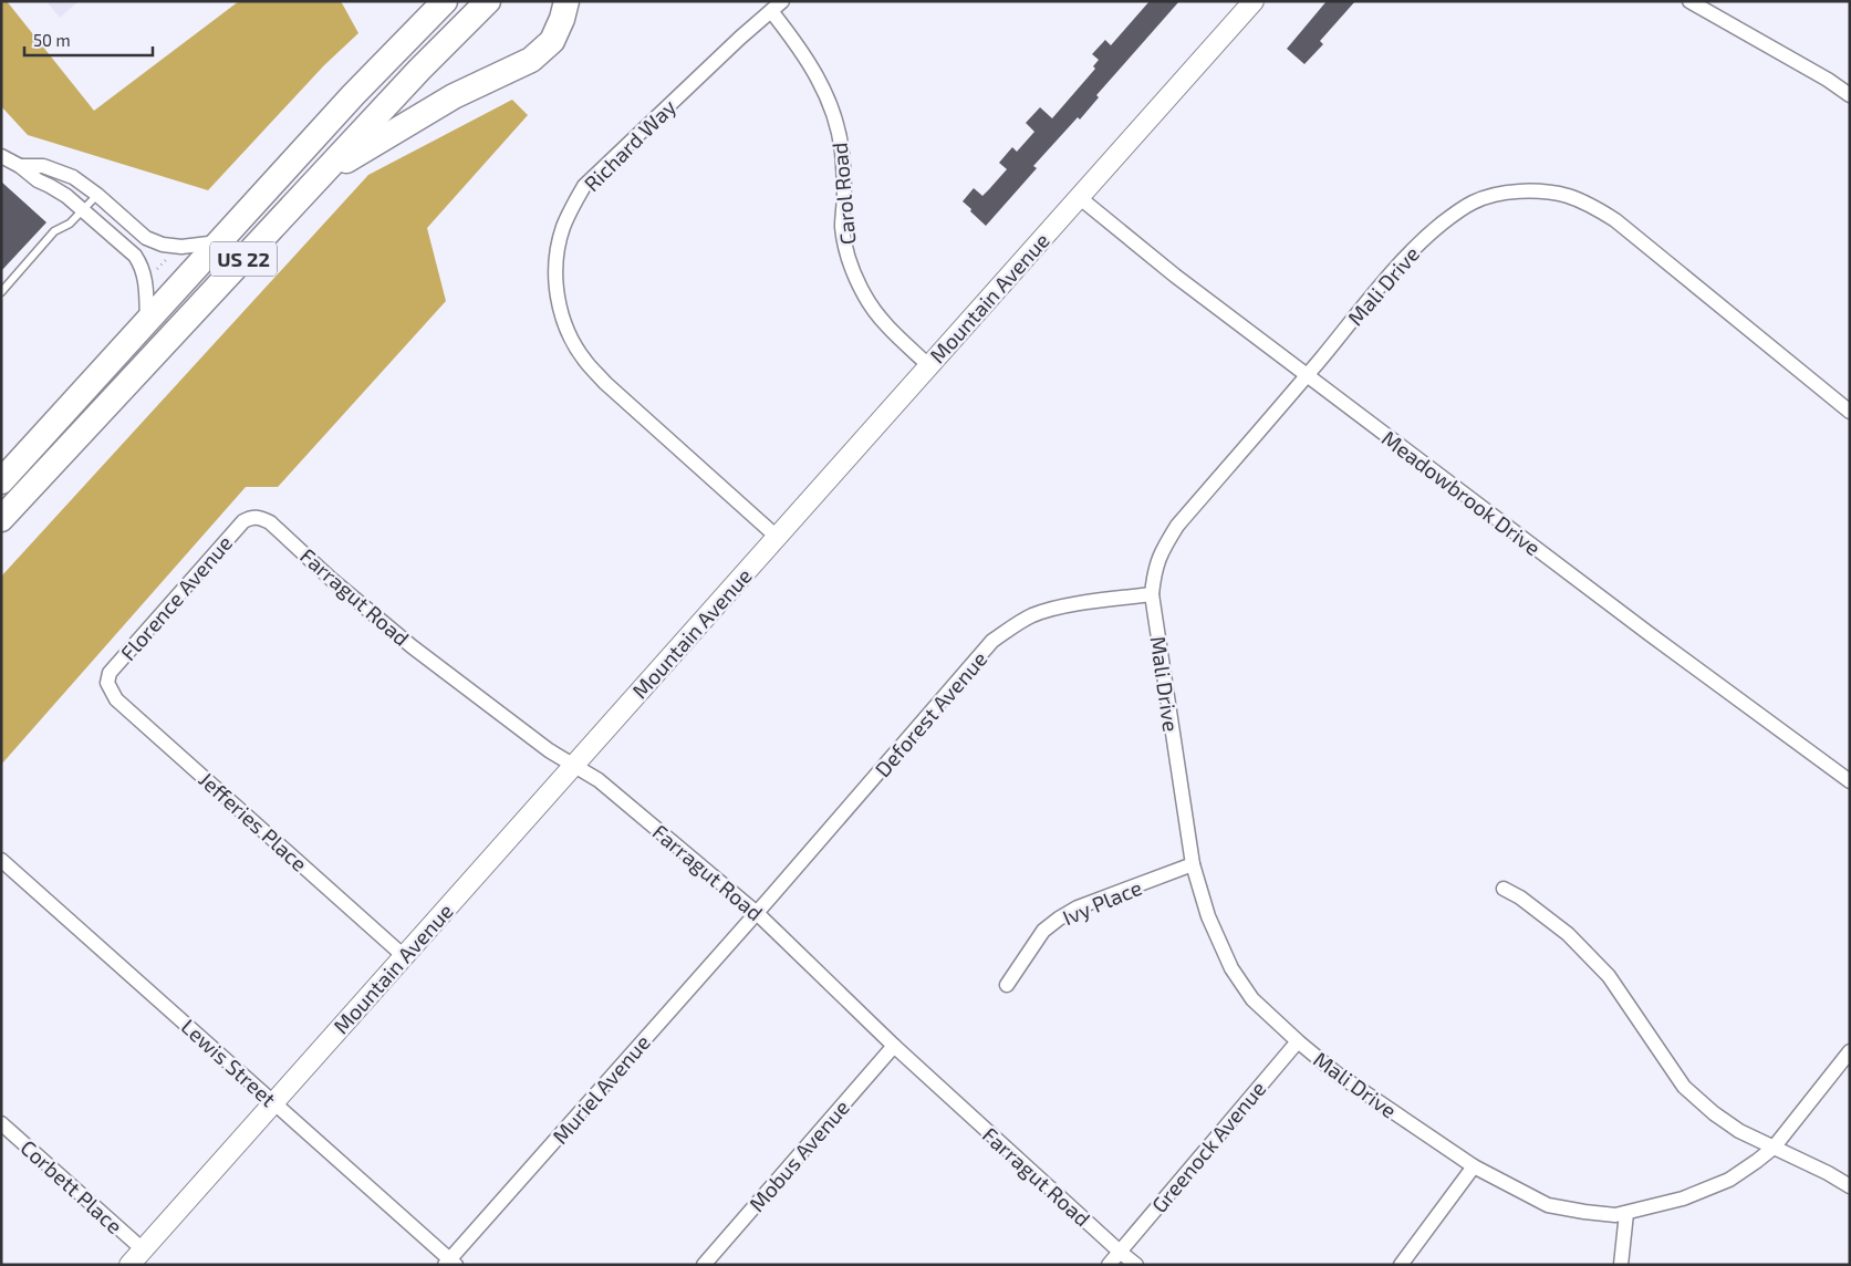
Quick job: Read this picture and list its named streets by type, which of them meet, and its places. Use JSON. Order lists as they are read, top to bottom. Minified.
{"streets":{"highway":["US 22"],"street":["Richard Way","Carol Road","Mali Drive","Mountain Avenue","Meadowbrook Drive","Farragut Road","Florence Avenue","Deforest Avenue","Jefferies Place","Ivy Place","Lewis Street","Muriel Avenue","Greenock Avenue","Mobus Avenue","Corbett Place"]},"crossings":[["Richard Way","Carol Road"],["Richard Way","Mountain Avenue"],["Carol Road","Mountain Avenue"],["Mali Drive","Meadowbrook Drive"],["Mali Drive","Deforest Avenue"],["Mali Drive","Ivy Place"],["Mali Drive","Greenock Avenue"],["Mountain Avenue","Meadowbrook Drive"],["Mountain Avenue","Farragut Road"],["Mountain Avenue","Jefferies Place"],["Mountain Avenue","Lewis Street"],["Mountain Avenue","Corbett Place"],["Farragut Road","Florence Avenue"],["Farragut Road","Deforest Avenue"],["Farragut Road","Muriel Avenue"],["Farragut Road","Greenock Avenue"],["Farragut Road","Mobus Avenue"],["Florence Avenue","Jefferies Place"],["Deforest Avenue","Muriel Avenue"],["Lewis Street","Muriel Avenue"]],"scale_bar":"50 m"}
